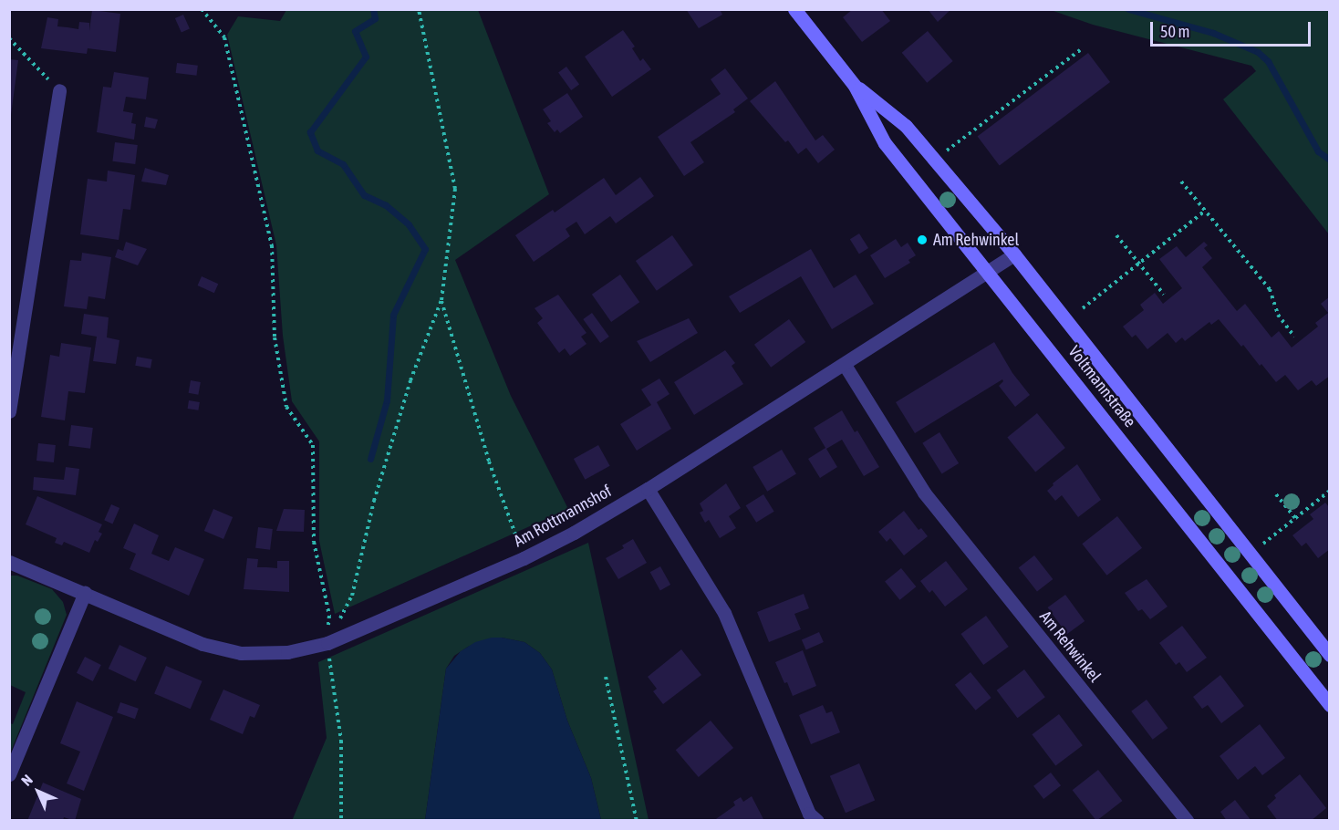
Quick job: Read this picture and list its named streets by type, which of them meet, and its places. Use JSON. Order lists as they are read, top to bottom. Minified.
{"streets":{"street":["Voltmannstraße","Am Rottmannshof","Am Rehwinkel"]},"crossings":[["Voltmannstraße","Am Rottmannshof"],["Am Rottmannshof","Am Rehwinkel"]],"places":["Am Rehwinkel"],"scale_bar":"50 m","north":"top left"}
